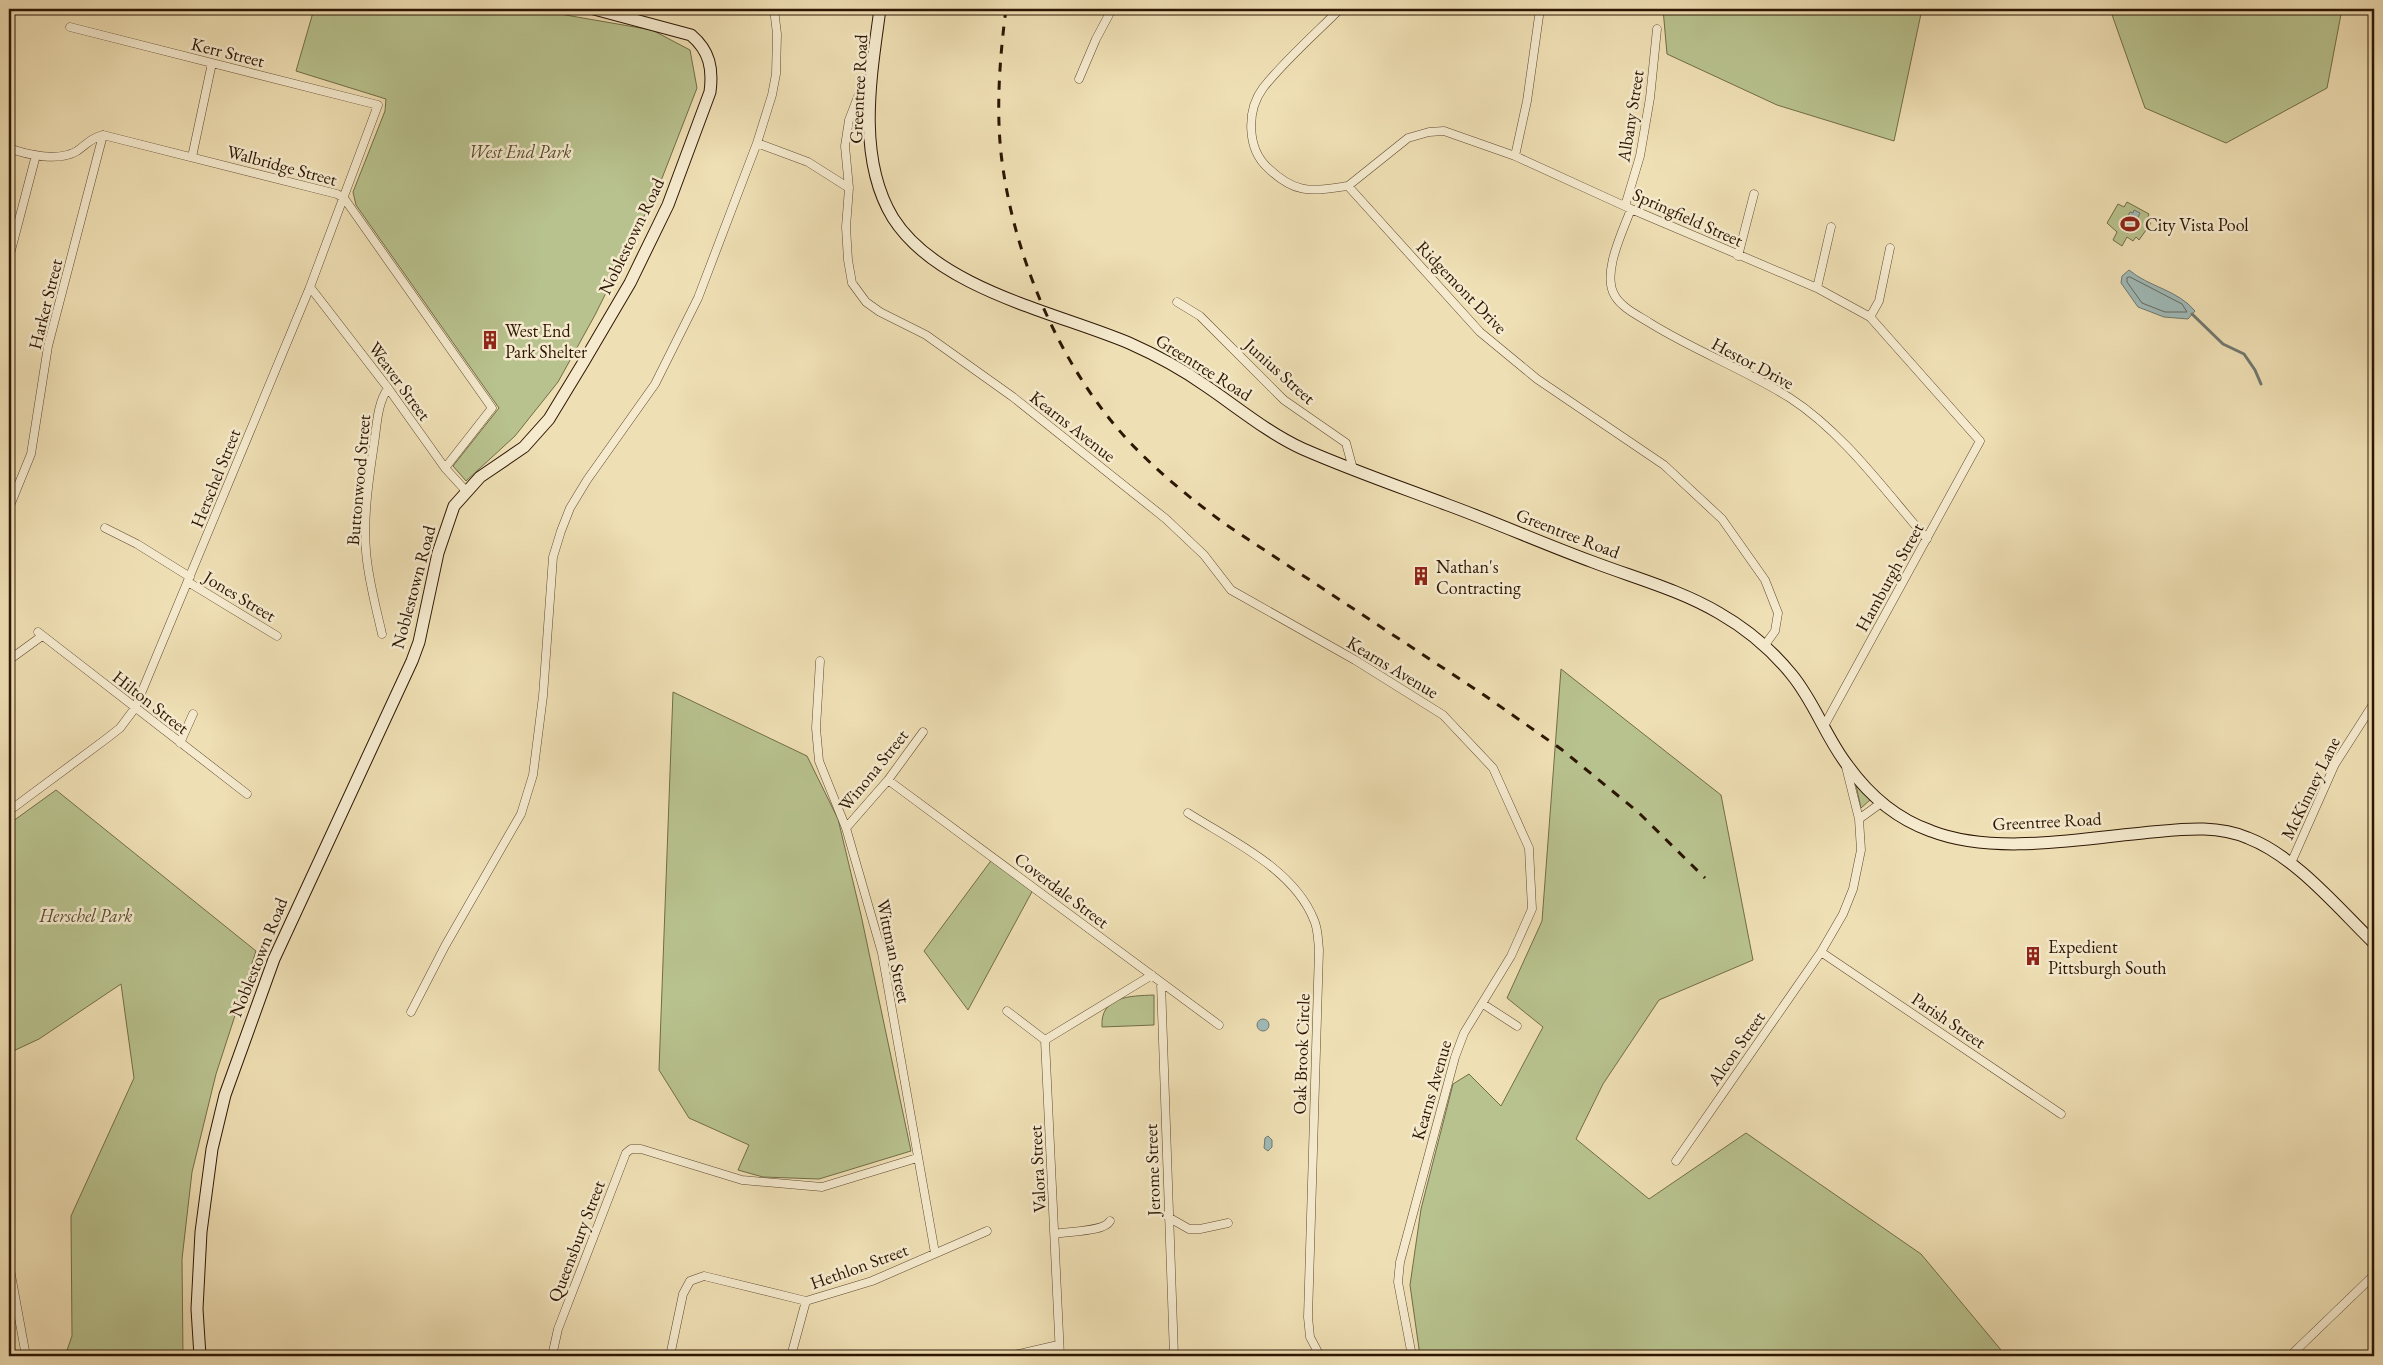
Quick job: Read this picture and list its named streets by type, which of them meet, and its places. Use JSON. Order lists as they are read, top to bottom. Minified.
{"streets":{"main road":["Greentree Road","Noblestown Road"],"street":["Kerr Street","Albany Street","Walbridge Street","Springfield Street","Ridgemont Drive","Harker Street","Hestor Drive","Junius Street","Weaver Street","Kearns Avenue","Herschel Street","Buttonwood Street","Hamburgh Street","Jones Street","Hilton Street","Winona Street","McKinney Lane","Coverdale Street","Wittman Street","Parish Street","Alcon Street","Oak Brook Circle","Valora Street","Jerome Street","Queensbury Street","Hethlon Street"]},"crossings":[["Kerr Street","Herschel Street"],["Greentree Road","Ridgemont Drive"],["Greentree Road","Junius Street"],["Greentree Road","Kearns Avenue"],["Greentree Road","Hamburgh Street"],["Greentree Road","McKinney Lane"],["Greentree Road","Alcon Street"],["Albany Street","Springfield Street"],["Albany Street","Hestor Drive"],["Walbridge Street","Harker Street"],["Walbridge Street","Weaver Street"],["Walbridge Street","Herschel Street"],["Springfield Street","Ridgemont Drive"],["Springfield Street","Hestor Drive"],["Springfield Street","Hamburgh Street"],["Noblestown Road","Weaver Street"],["Hestor Drive","Hamburgh Street"],["Weaver Street","Herschel Street"],["Weaver Street","Buttonwood Street"],["Herschel Street","Jones Street"],["Herschel Street","Hilton Street"],["Winona Street","Coverdale Street"],["Winona Street","Wittman Street"],["Coverdale Street","Jerome Street"],["Wittman Street","Queensbury Street"],["Wittman Street","Hethlon Street"],["Parish Street","Alcon Street"]],"parks":["West End Park","Herschel Park"],"places":{"sports":["City Vista Pool"],"building":["West End Park Shelter","Nathan's Contracting","Expedient Pittsburgh South"]}}
